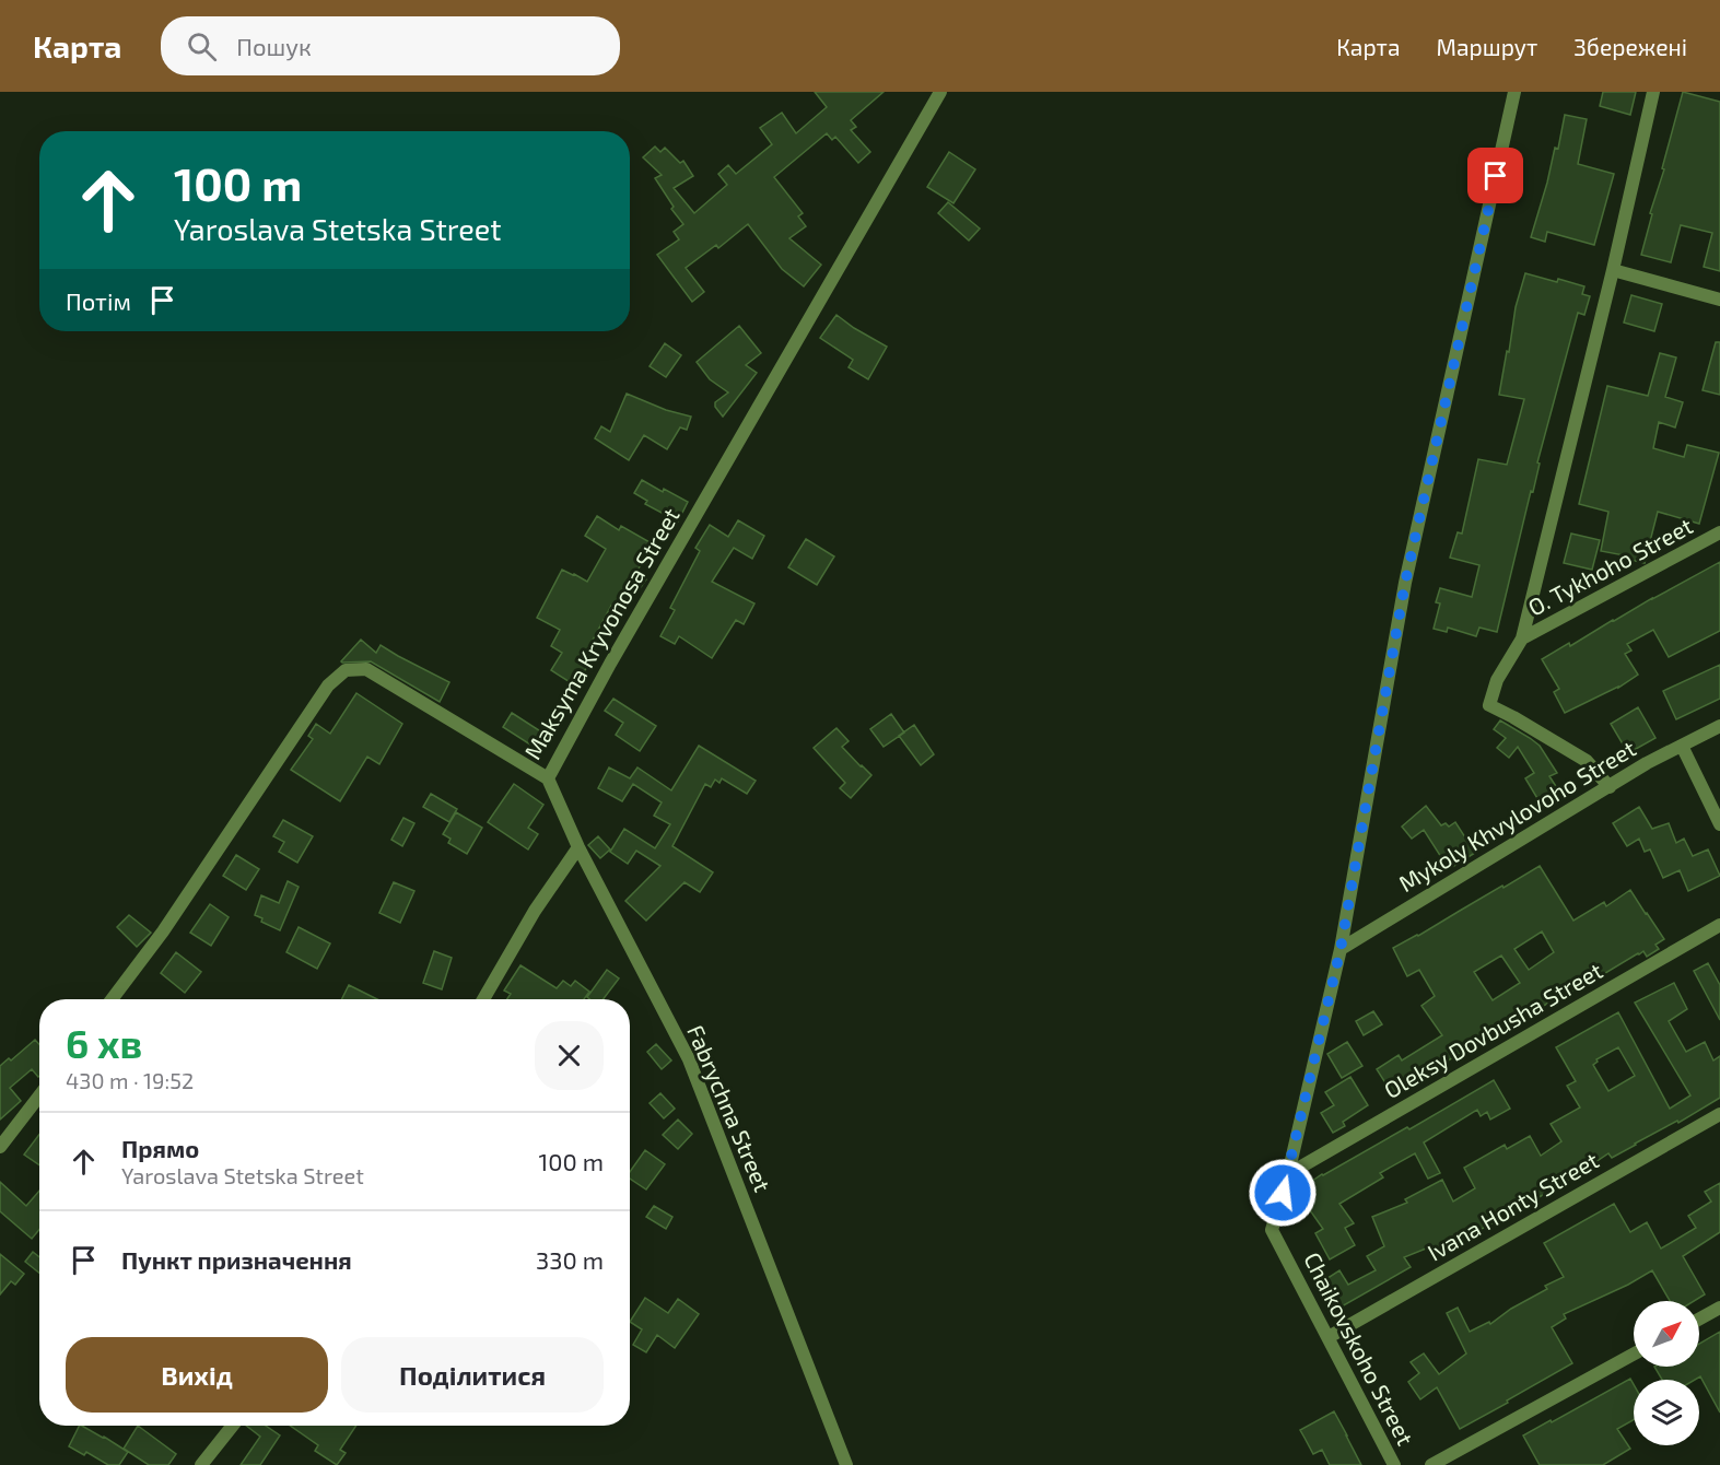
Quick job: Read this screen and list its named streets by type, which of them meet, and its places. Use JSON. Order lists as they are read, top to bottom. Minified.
{"streets":{"street":["O. Tykhoho Street","Maksyma Kryvonosa Street","Mykoly Khvylovoho Street","Oleksy Dovbusha Street","Fabrychna Street","Ivana Honty Street","Chaikovskoho Street"]},"crossings":[["Maksyma Kryvonosa Street","Fabrychna Street"],["Mykoly Khvylovoho Street","Chaikovskoho Street"],["Oleksy Dovbusha Street","Chaikovskoho Street"],["Ivana Honty Street","Chaikovskoho Street"]],"north":"top right","page":{"header":"Карта","search":"Пошук","nav":["Карта","Маршрут","Збережені"],"turn":["100 m","Yaroslava Stetska Street"],"then":"Потім","heading":["6 хв","430 m · 19:52"],"list":[{"name":"Прямо","note":"Yaroslava Stetska Street","value":"100 m"},{"name":"Пункт призначення","value":"330 m"}],"buttons":["Вихід","Поділитися"]}}
